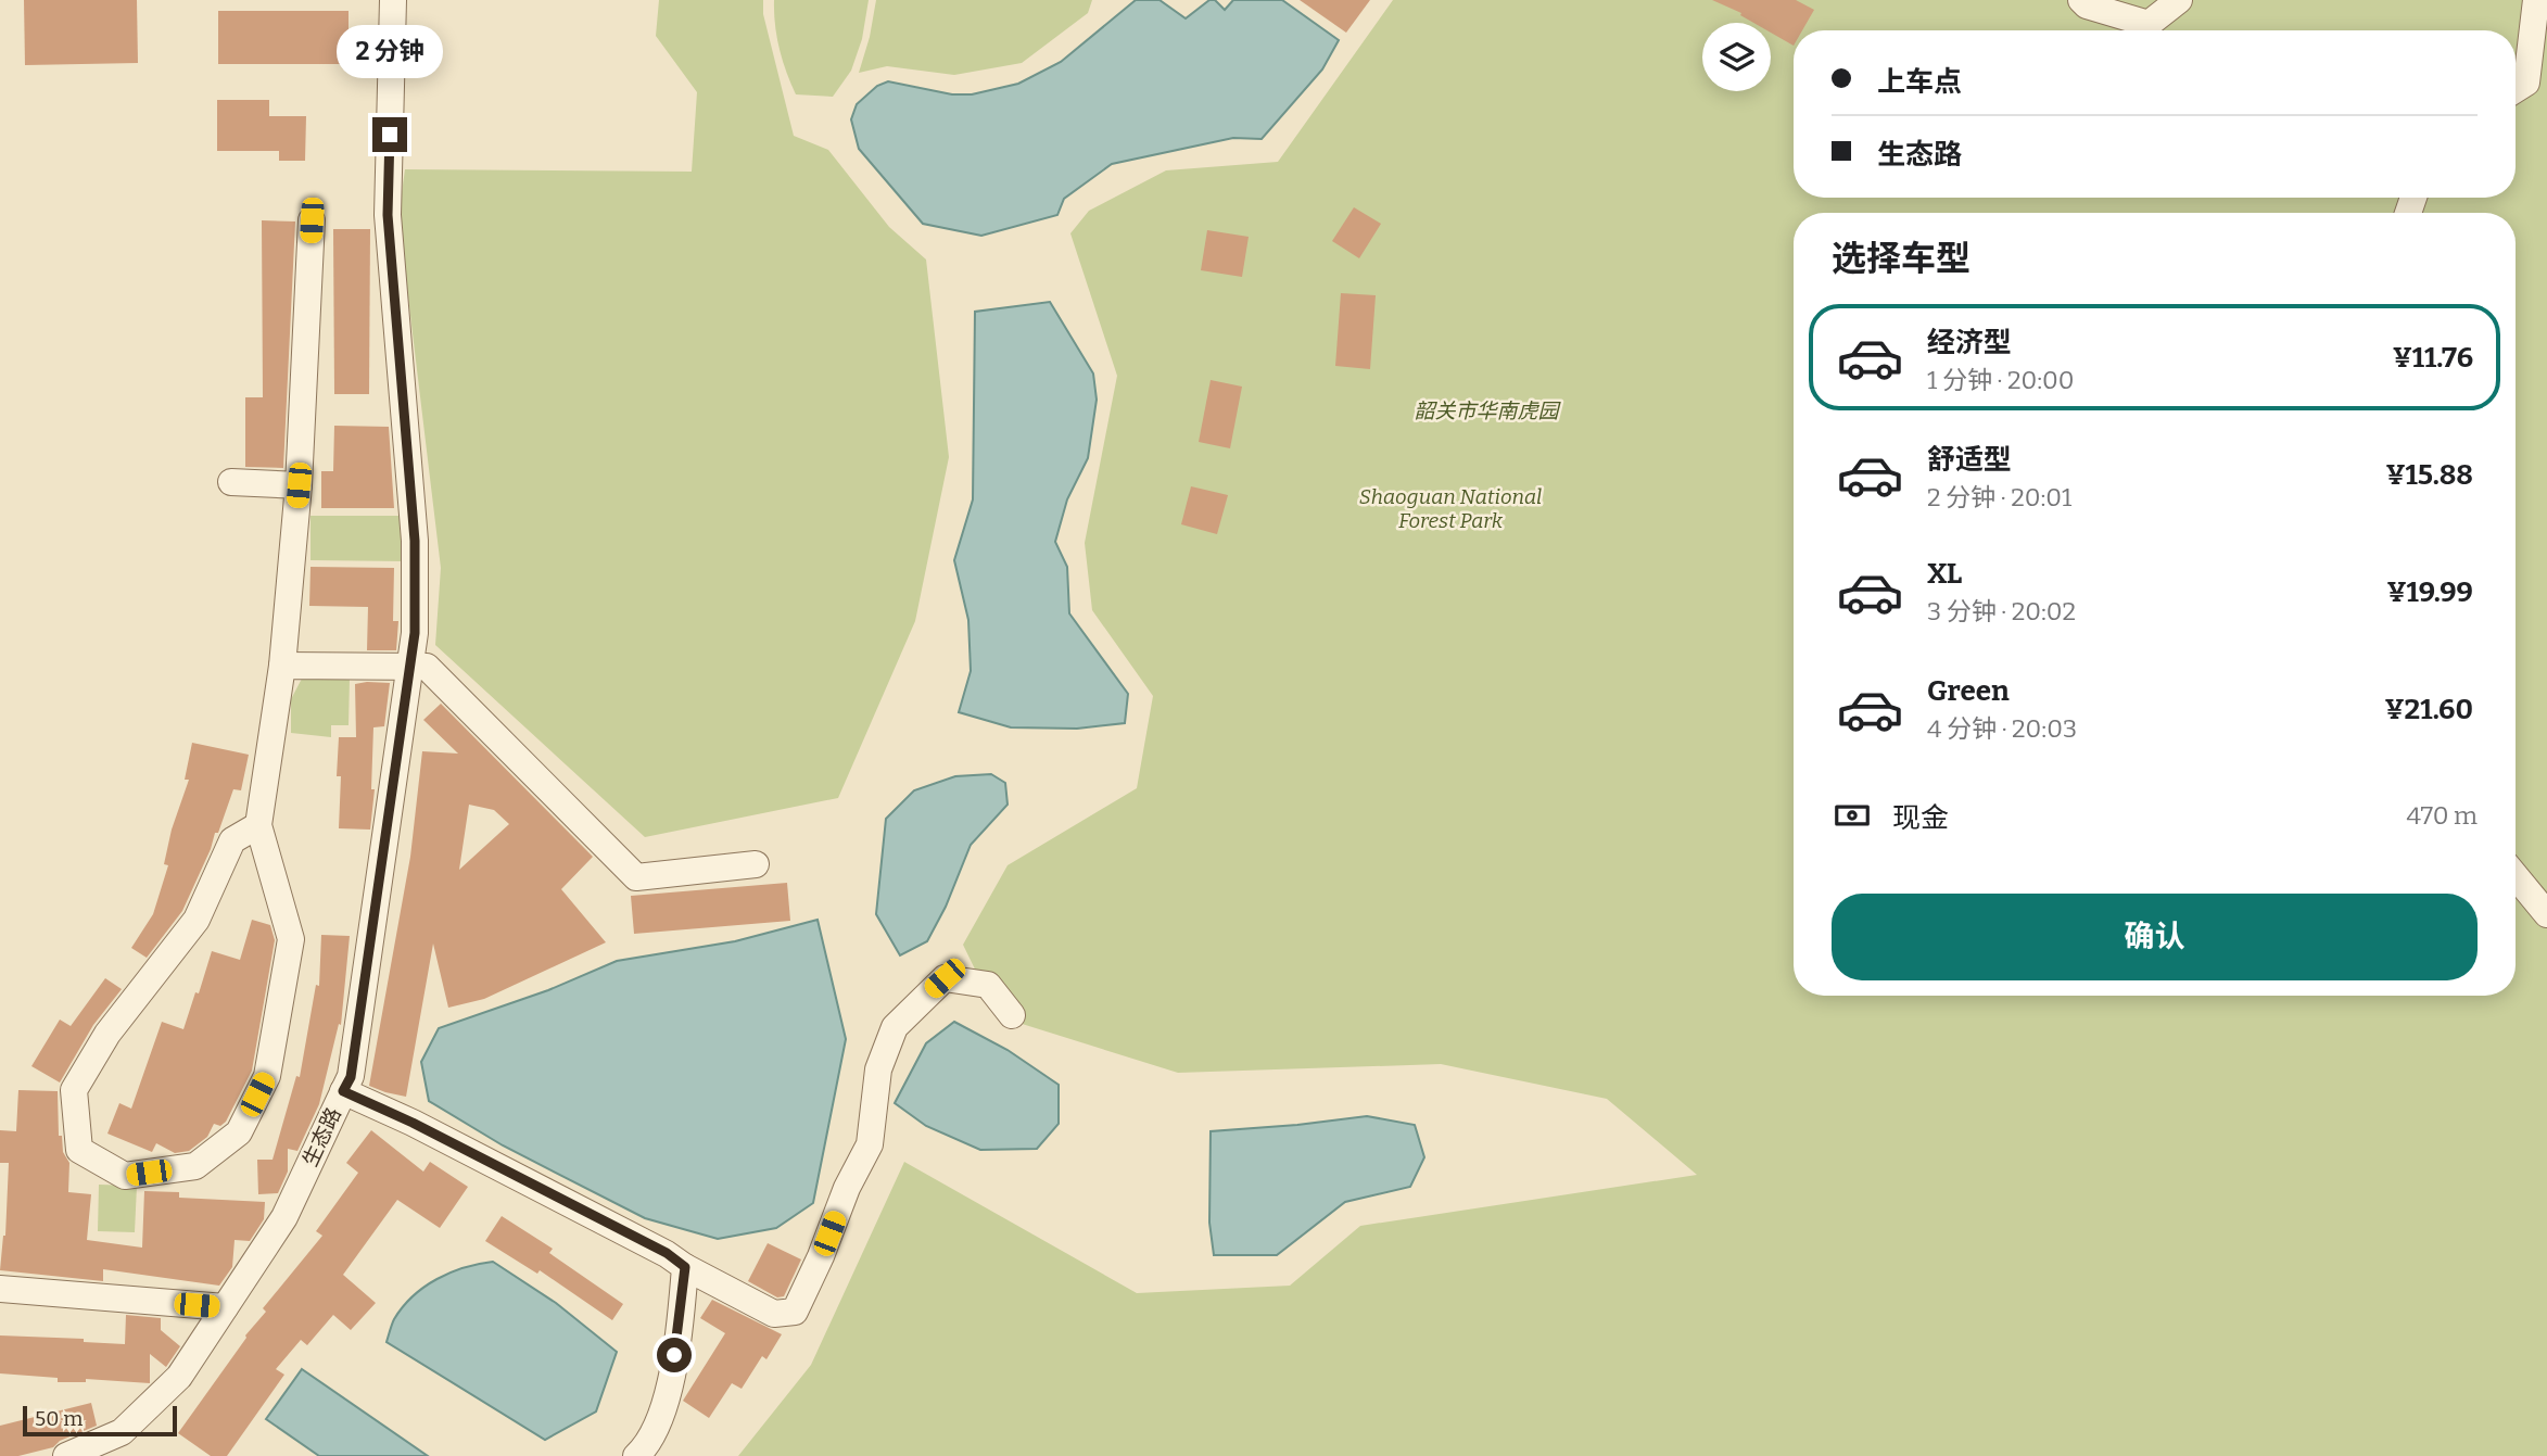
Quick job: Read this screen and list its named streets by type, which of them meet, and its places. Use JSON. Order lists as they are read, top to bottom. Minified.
{"streets":{"street":["生态路"]},"parks":["韶关市华南虎园","Shaoguan National Forest Park"],"scale_bar":"50 m","page":{"bubble":"2 分钟","banner":["上车点","生态路"],"heading":"选择车型","list":[{"name":"经济型","note":"1 分钟 · 20:00","value":"¥11.76"},{"name":"舒适型","note":"2 分钟 · 20:01","value":"¥15.88"},{"name":"XL","note":"3 分钟 · 20:02","value":"¥19.99"},{"name":"Green","note":"4 分钟 · 20:03","value":"¥21.60"}],"pay":["现金","470 m"],"buttons":"确认","scale":"50 m"}}
